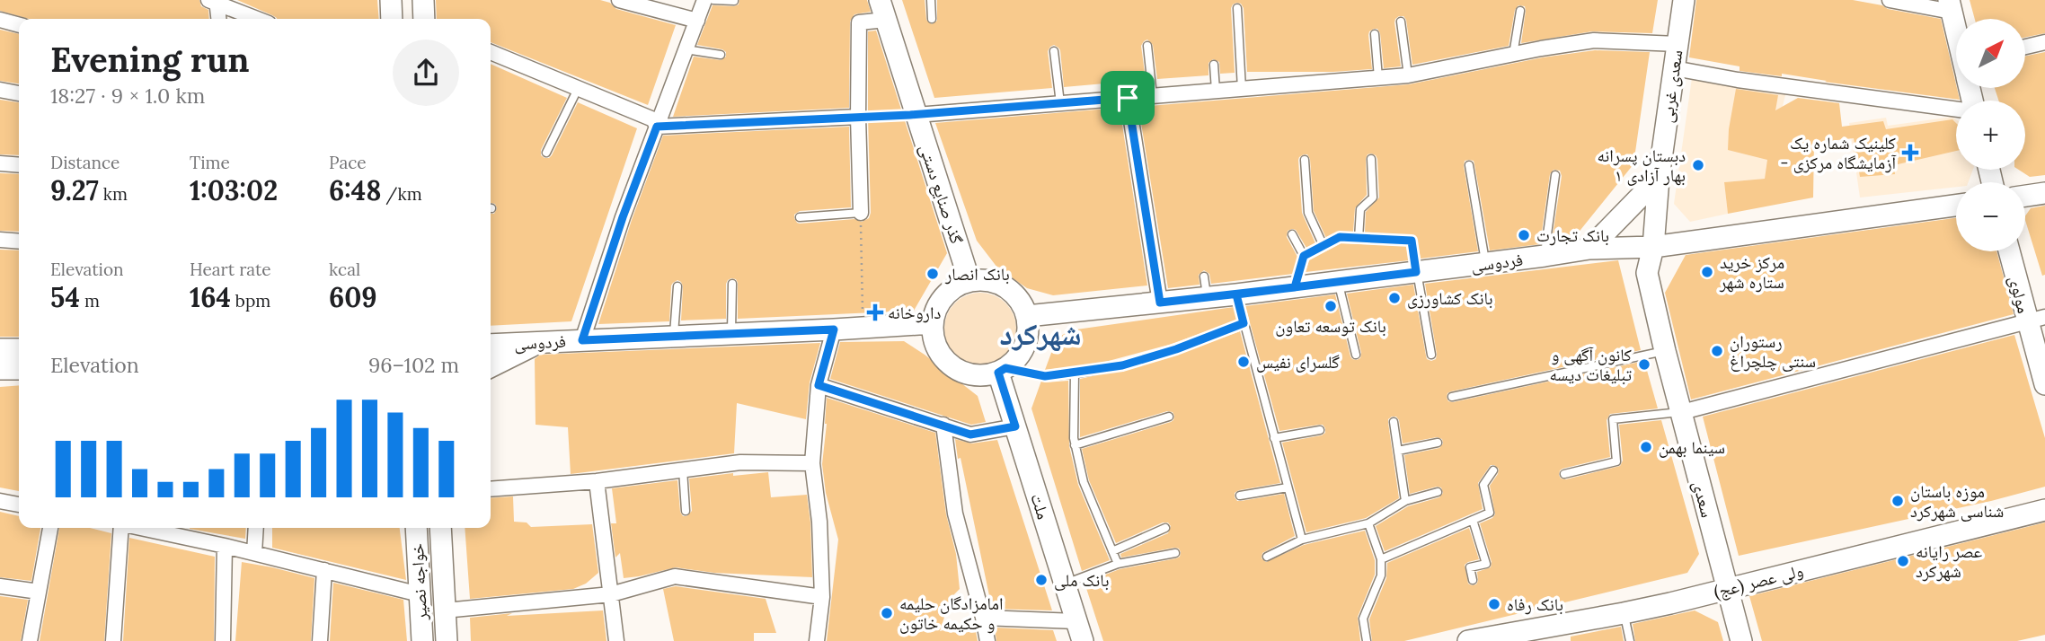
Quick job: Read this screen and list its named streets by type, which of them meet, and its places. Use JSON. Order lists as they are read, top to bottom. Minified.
{"streets":{"main road":["سعدی غربی","گذر صنایع دستی","فردوسی","مولوی","سعدی","ملت","ولی عصر (عج)","خواجه نصیر"]},"crossings":[["سعدی غربی","فردوسی"],["سعدی غربی","سعدی"],["گذر صنایع دستی","فردوسی"],["گذر صنایع دستی","ملت"],["فردوسی","سعدی"],["فردوسی","ملت"],["سعدی","ولی عصر (عج)"]],"districts":["شهرکرد"],"places":{"health":["کلینیک شماره یک - آزمایشگاه مرکزی","داروخانه"],"other":["دبستان پسرانه بهار آزادی ۱","بانک تجارت","مرکز خرید ستاره شهر","بانک انصار","بانک کشاورزی","بانک توسعه تعاون","رستوران سنتی چلچراغ","گلسرای نفیس","کانون آگهی و تبلیغات دیسه","سینما بهمن","موزه باستان شناسی شهرکرد","عصر رایانه شهرکرد","بانک ملی","بانک رفاه","امامزادگان حلیمه و حکیمه خاتون"]},"north":"top right","page":{"map_buttons":["+","−"],"heading":["Evening run","18:27 · 9 × 1.0 km"],"stats":[["Distance","9.27 km"],["Time","1:03:02"],["Pace","6:48 /km"],["Elevation","54 m"],["Heart rate","164 bpm"],["kcal","609"]],"chart":["Elevation","96–102 m"]}}
